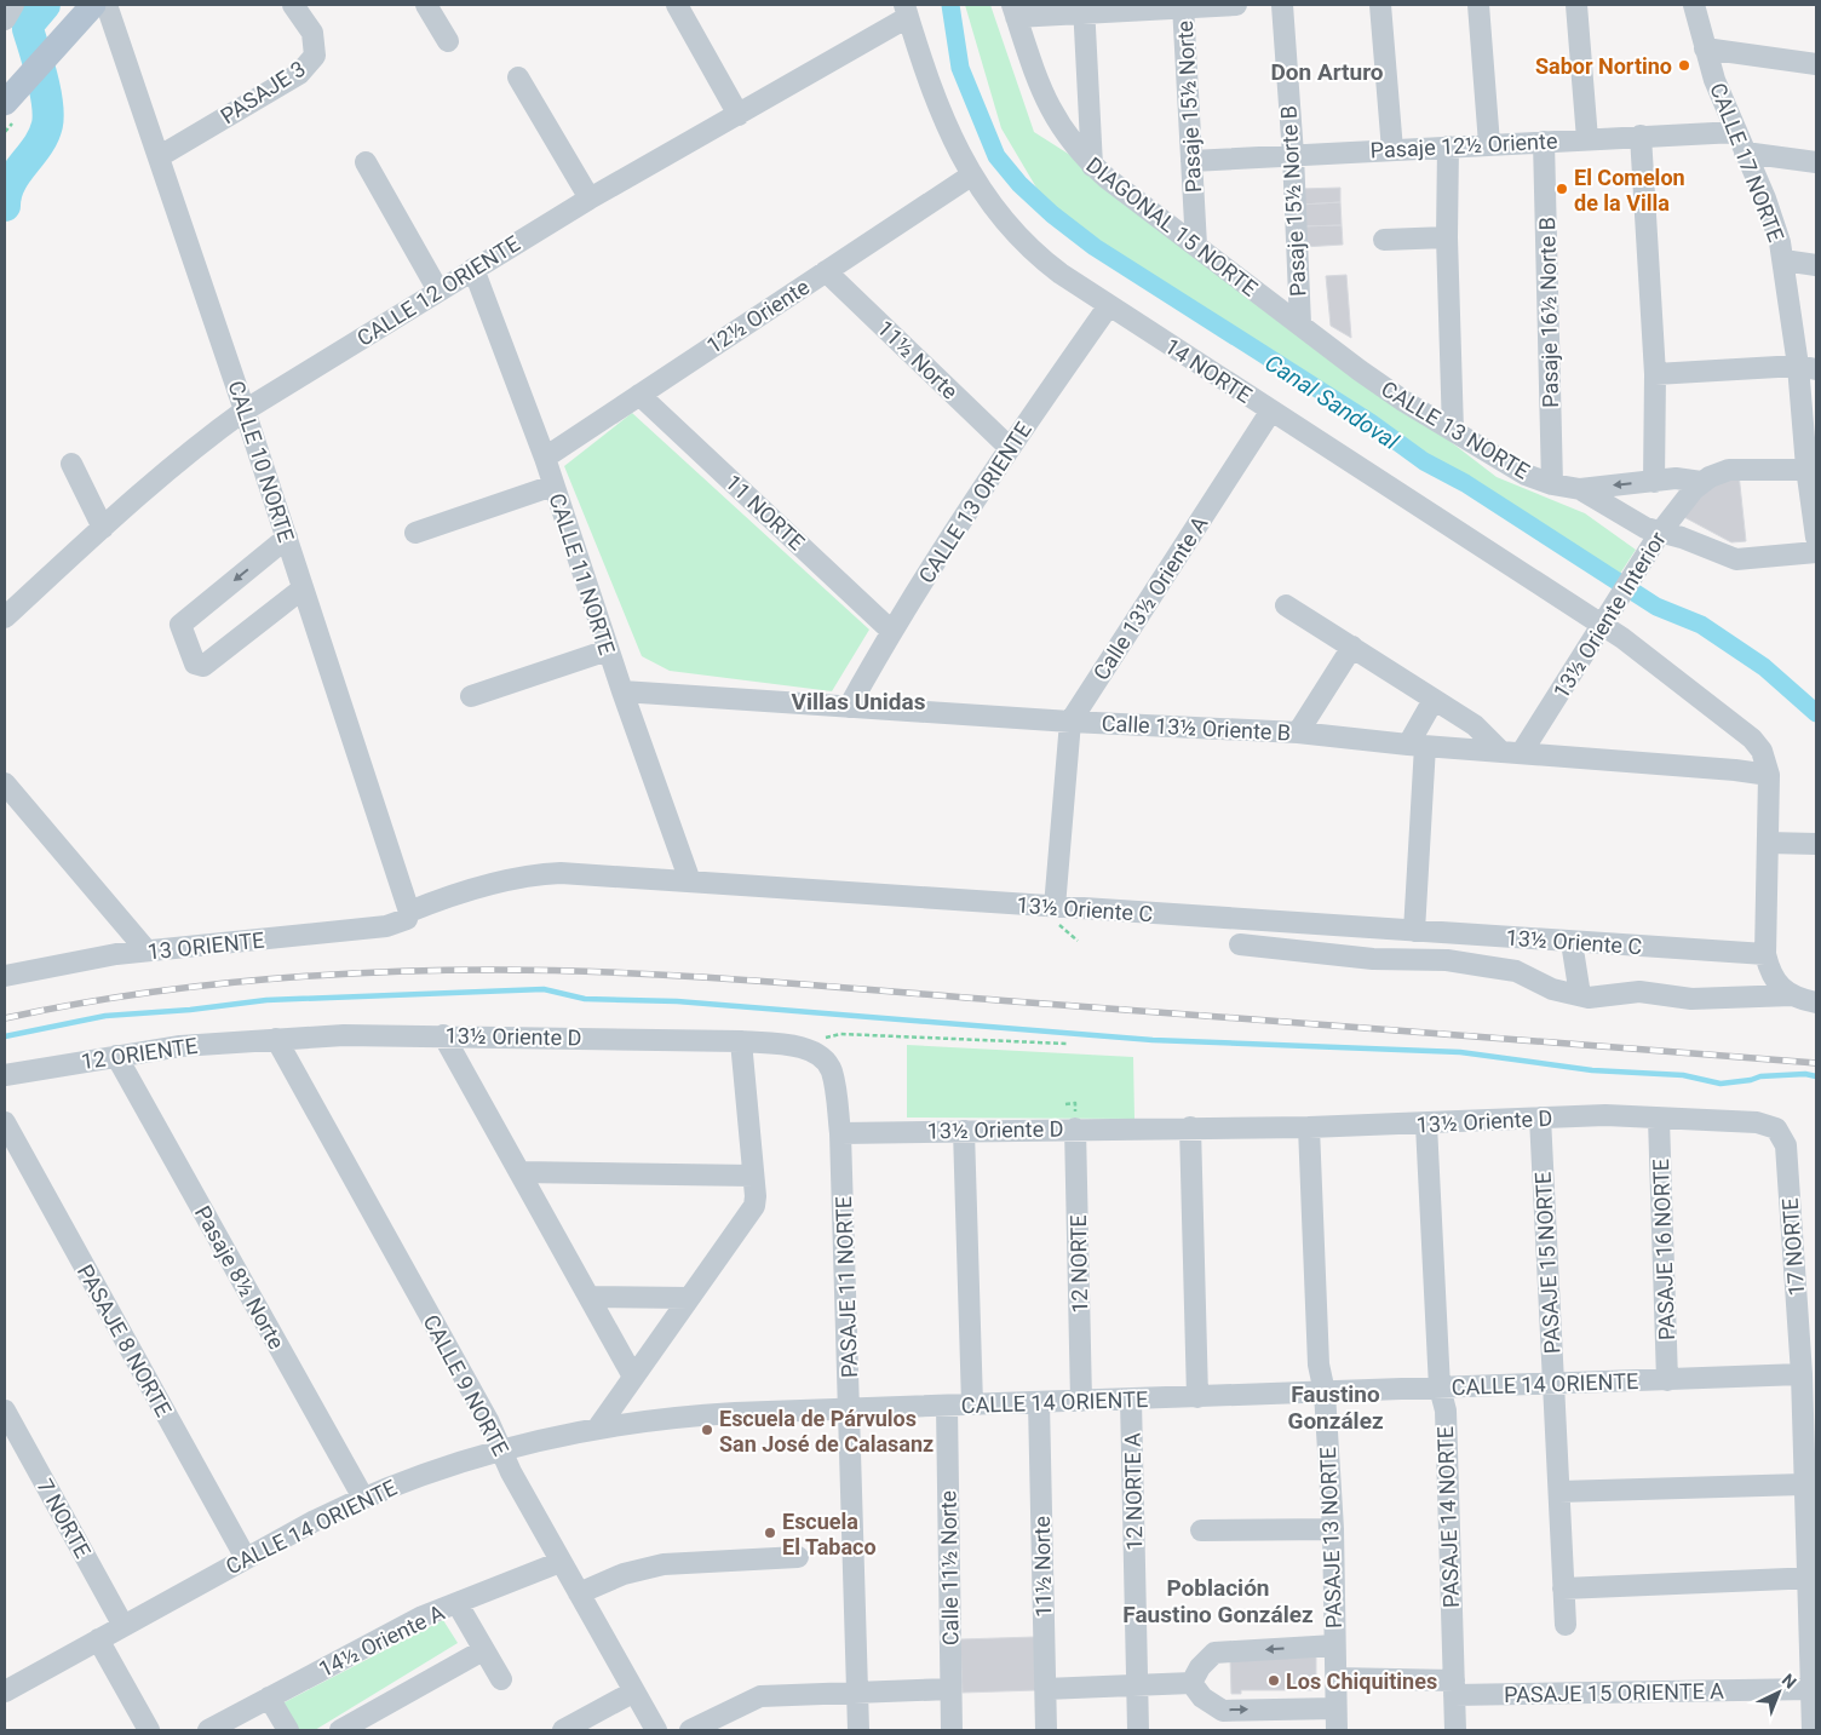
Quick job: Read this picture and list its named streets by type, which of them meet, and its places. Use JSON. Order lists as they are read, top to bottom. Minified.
{"streets":{"street":["PASAJE 3","Pasaje 15½ Norte","Pasaje 12½ Oriente","CALLE 17 NORTE","Pasaje 15½ Norte B","DIAGONAL 15 NORTE","CALLE 12 ORIENTE","Pasaje 16½ Norte B","12½ Oriente","11½ Norte","14 NORTE","CALLE 13 NORTE","CALLE 10 NORTE","CALLE 13 ORIENTE","11 NORTE","CALLE 11 NORTE","Calle 13½ Oriente A","13½ Oriente Interior","Calle 13½ Oriente B","13½ Oriente C","13 ORIENTE","13½ Oriente D","12 ORIENTE","17 NORTE","PASAJE 16 NORTE","PASAJE 15 NORTE","12 NORTE","Pasaje 8½ Norte","PASAJE 11 NORTE","PASAJE 8 NORTE","CALLE 14 ORIENTE","CALLE 9 NORTE","12 NORTE A","PASAJE 14 NORTE","7 NORTE","PASAJE 13 NORTE","Calle 11½ Norte","14½ Oriente A","PASAJE 15 ORIENTE A"]},"crossings":[["PASAJE 3","CALLE 10 NORTE"],["Pasaje 15½ Norte","Pasaje 12½ Oriente"],["Pasaje 15½ Norte","DIAGONAL 15 NORTE"],["Pasaje 12½ Oriente","CALLE 17 NORTE"],["Pasaje 12½ Oriente","Pasaje 15½ Norte B"],["Pasaje 12½ Oriente","Pasaje 16½ Norte B"],["CALLE 17 NORTE","CALLE 13 NORTE"],["Pasaje 15½ Norte B","DIAGONAL 15 NORTE"],["Pasaje 15½ Norte B","CALLE 13 NORTE"],["DIAGONAL 15 NORTE","CALLE 13 NORTE"],["CALLE 12 ORIENTE","14 NORTE"],["CALLE 12 ORIENTE","CALLE 10 NORTE"],["CALLE 12 ORIENTE","CALLE 11 NORTE"],["Pasaje 16½ Norte B","CALLE 13 NORTE"],["12½ Oriente","11½ Norte"],["12½ Oriente","14 NORTE"],["12½ Oriente","11 NORTE"],["12½ Oriente","CALLE 11 NORTE"],["11½ Norte","CALLE 13 ORIENTE"],["11½ Norte","CALLE 14 ORIENTE"],["14 NORTE","CALLE 13 ORIENTE"],["14 NORTE","Calle 13½ Oriente A"],["14 NORTE","13½ Oriente Interior"],["14 NORTE","Calle 13½ Oriente B"],["CALLE 13 NORTE","13½ Oriente Interior"],["CALLE 10 NORTE","13½ Oriente C"],["CALLE 10 NORTE","13 ORIENTE"],["CALLE 13 ORIENTE","11 NORTE"],["CALLE 13 ORIENTE","Calle 13½ Oriente B"],["CALLE 11 NORTE","Calle 13½ Oriente B"],["CALLE 11 NORTE","13½ Oriente C"],["Calle 13½ Oriente A","Calle 13½ Oriente B"],["Calle 13½ Oriente A","13½ Oriente C"],["13½ Oriente Interior","Calle 13½ Oriente B"],["13½ Oriente C","13 ORIENTE"],["13½ Oriente D","12 ORIENTE"],["13½ Oriente D","17 NORTE"],["13½ Oriente D","PASAJE 16 NORTE"],["13½ Oriente D","PASAJE 15 NORTE"],["13½ Oriente D","12 NORTE"],["13½ Oriente D","PASAJE 11 NORTE"],["13½ Oriente D","CALLE 9 NORTE"],["13½ Oriente D","PASAJE 14 NORTE"],["13½ Oriente D","PASAJE 13 NORTE"],["12 ORIENTE","Pasaje 8½ Norte"],["12 ORIENTE","CALLE 9 NORTE"],["17 NORTE","CALLE 14 ORIENTE"],["17 NORTE","PASAJE 15 ORIENTE A"],["PASAJE 16 NORTE","CALLE 14 ORIENTE"],["PASAJE 15 NORTE","CALLE 14 ORIENTE"],["12 NORTE","CALLE 14 ORIENTE"],["Pasaje 8½ Norte","CALLE 14 ORIENTE"],["PASAJE 11 NORTE","CALLE 14 ORIENTE"],["PASAJE 8 NORTE","CALLE 14 ORIENTE"],["CALLE 14 ORIENTE","CALLE 9 NORTE"],["CALLE 14 ORIENTE","12 NORTE A"],["CALLE 14 ORIENTE","PASAJE 14 NORTE"],["CALLE 14 ORIENTE","7 NORTE"],["CALLE 14 ORIENTE","PASAJE 13 NORTE"],["CALLE 14 ORIENTE","Calle 11½ Norte"],["CALLE 9 NORTE","14½ Oriente A"],["PASAJE 14 NORTE","PASAJE 15 ORIENTE A"],["PASAJE 13 NORTE","PASAJE 15 ORIENTE A"]],"districts":["Don Arturo","Villas Unidas","Faustino González","Población Faustino González"],"water":["Canal Sandoval"],"places":["Sabor Nortino","El Comelon de la Villa","Escuela de Párvulos San José de Calasanz","Escuela El Tabaco","Los Chiquitines"],"north":"top right"}
